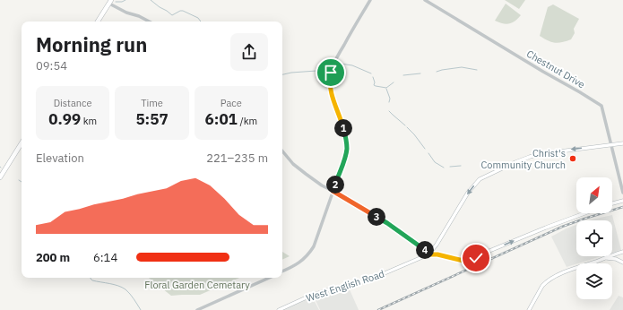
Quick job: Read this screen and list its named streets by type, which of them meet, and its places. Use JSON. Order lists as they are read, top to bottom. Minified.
{"streets":{"main road":["West English Road"],"street":["Chestnut Drive"]},"crossings":[["Chestnut Drive","West English Road"]],"one_way":["West English Road"],"parks":["Floral Garden Cemetary"],"places":["Christ's Community Church"],"north":"top right","page":{"heading":["Morning run","09:54"],"stats":[["Distance","0.99 km"],["Time","5:57"],["Pace","6:01 /km"]],"pins":["1","2","3","4"],"chart":["Elevation","221–235 m"],"list":[{"name":"200 m","note":"6:14"}]}}
